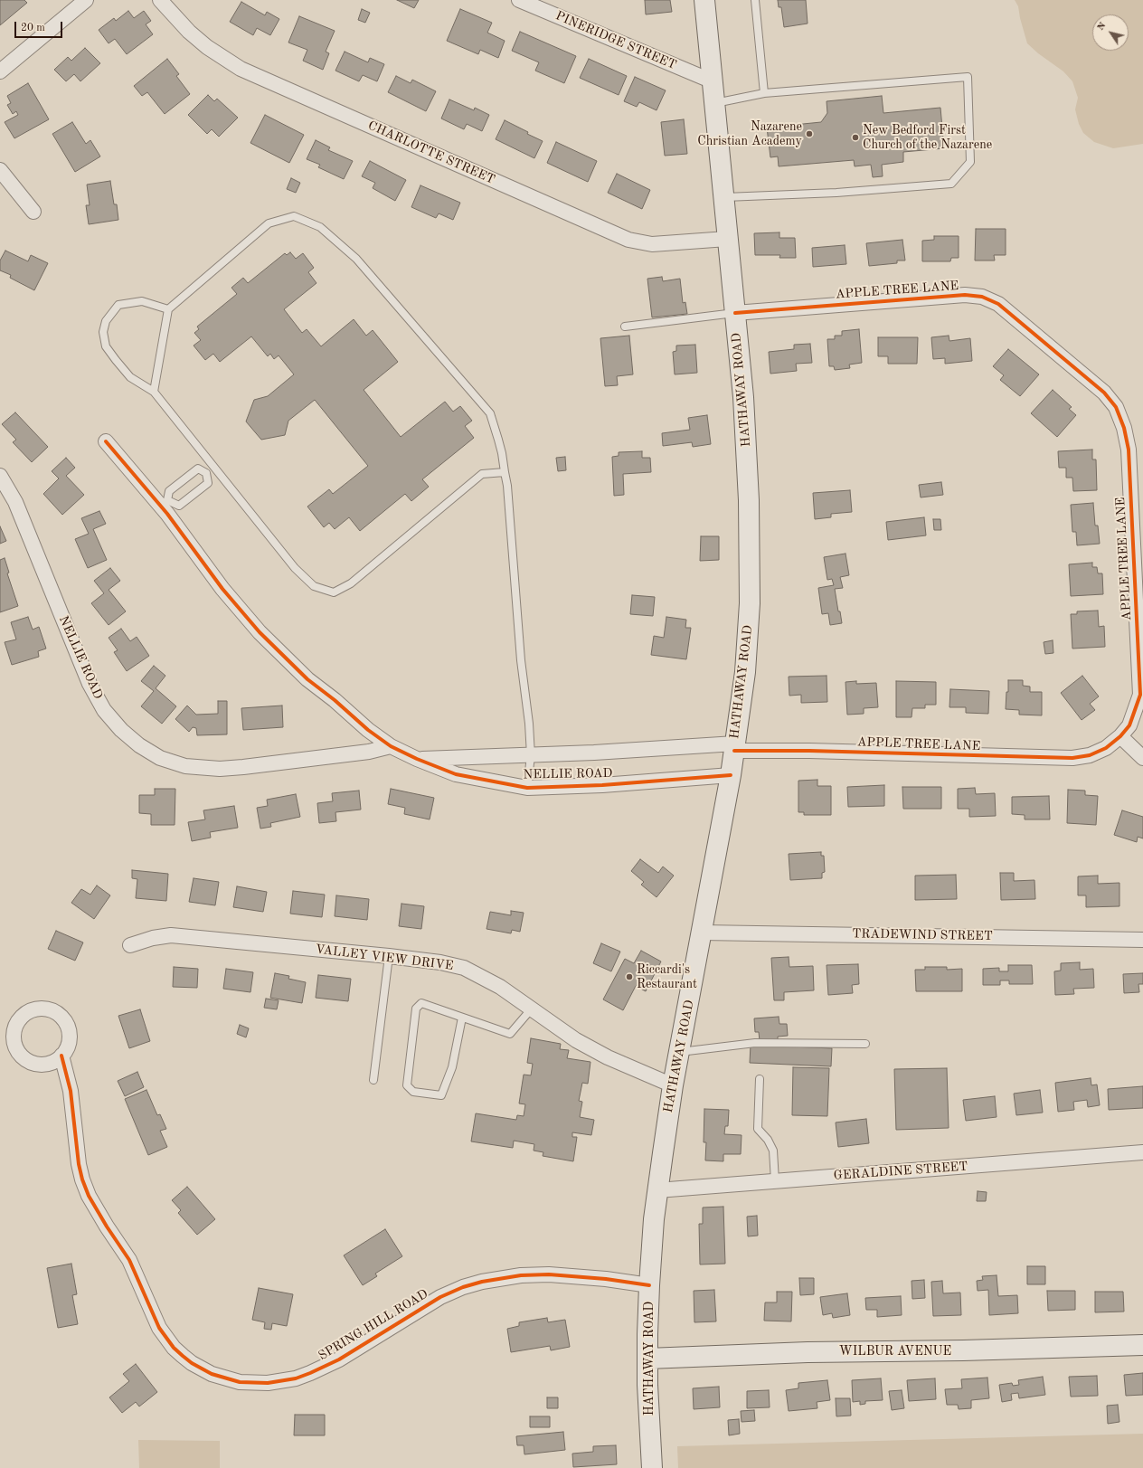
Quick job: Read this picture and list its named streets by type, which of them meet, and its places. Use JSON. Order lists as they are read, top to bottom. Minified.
{"streets":{"main road":["HATHAWAY ROAD","WILBUR AVENUE"],"street":["PINERIDGE STREET","CHARLOTTE STREET","APPLE TREE LANE","NELLIE ROAD","TRADEWIND STREET","VALLEY VIEW DRIVE","GERALDINE STREET","SPRING HILL ROAD"]},"crossings":[["PINERIDGE STREET","HATHAWAY ROAD"],["CHARLOTTE STREET","HATHAWAY ROAD"],["APPLE TREE LANE","HATHAWAY ROAD"],["APPLE TREE LANE","NELLIE ROAD"],["HATHAWAY ROAD","NELLIE ROAD"],["HATHAWAY ROAD","TRADEWIND STREET"],["HATHAWAY ROAD","VALLEY VIEW DRIVE"],["HATHAWAY ROAD","GERALDINE STREET"],["HATHAWAY ROAD","SPRING HILL ROAD"],["HATHAWAY ROAD","WILBUR AVENUE"]],"places":["Nazarene Christian Academy","New Bedford First Church of the Nazarene","Riccardi's Restaurant"],"scale_bar":"20 m","north":"top left"}
